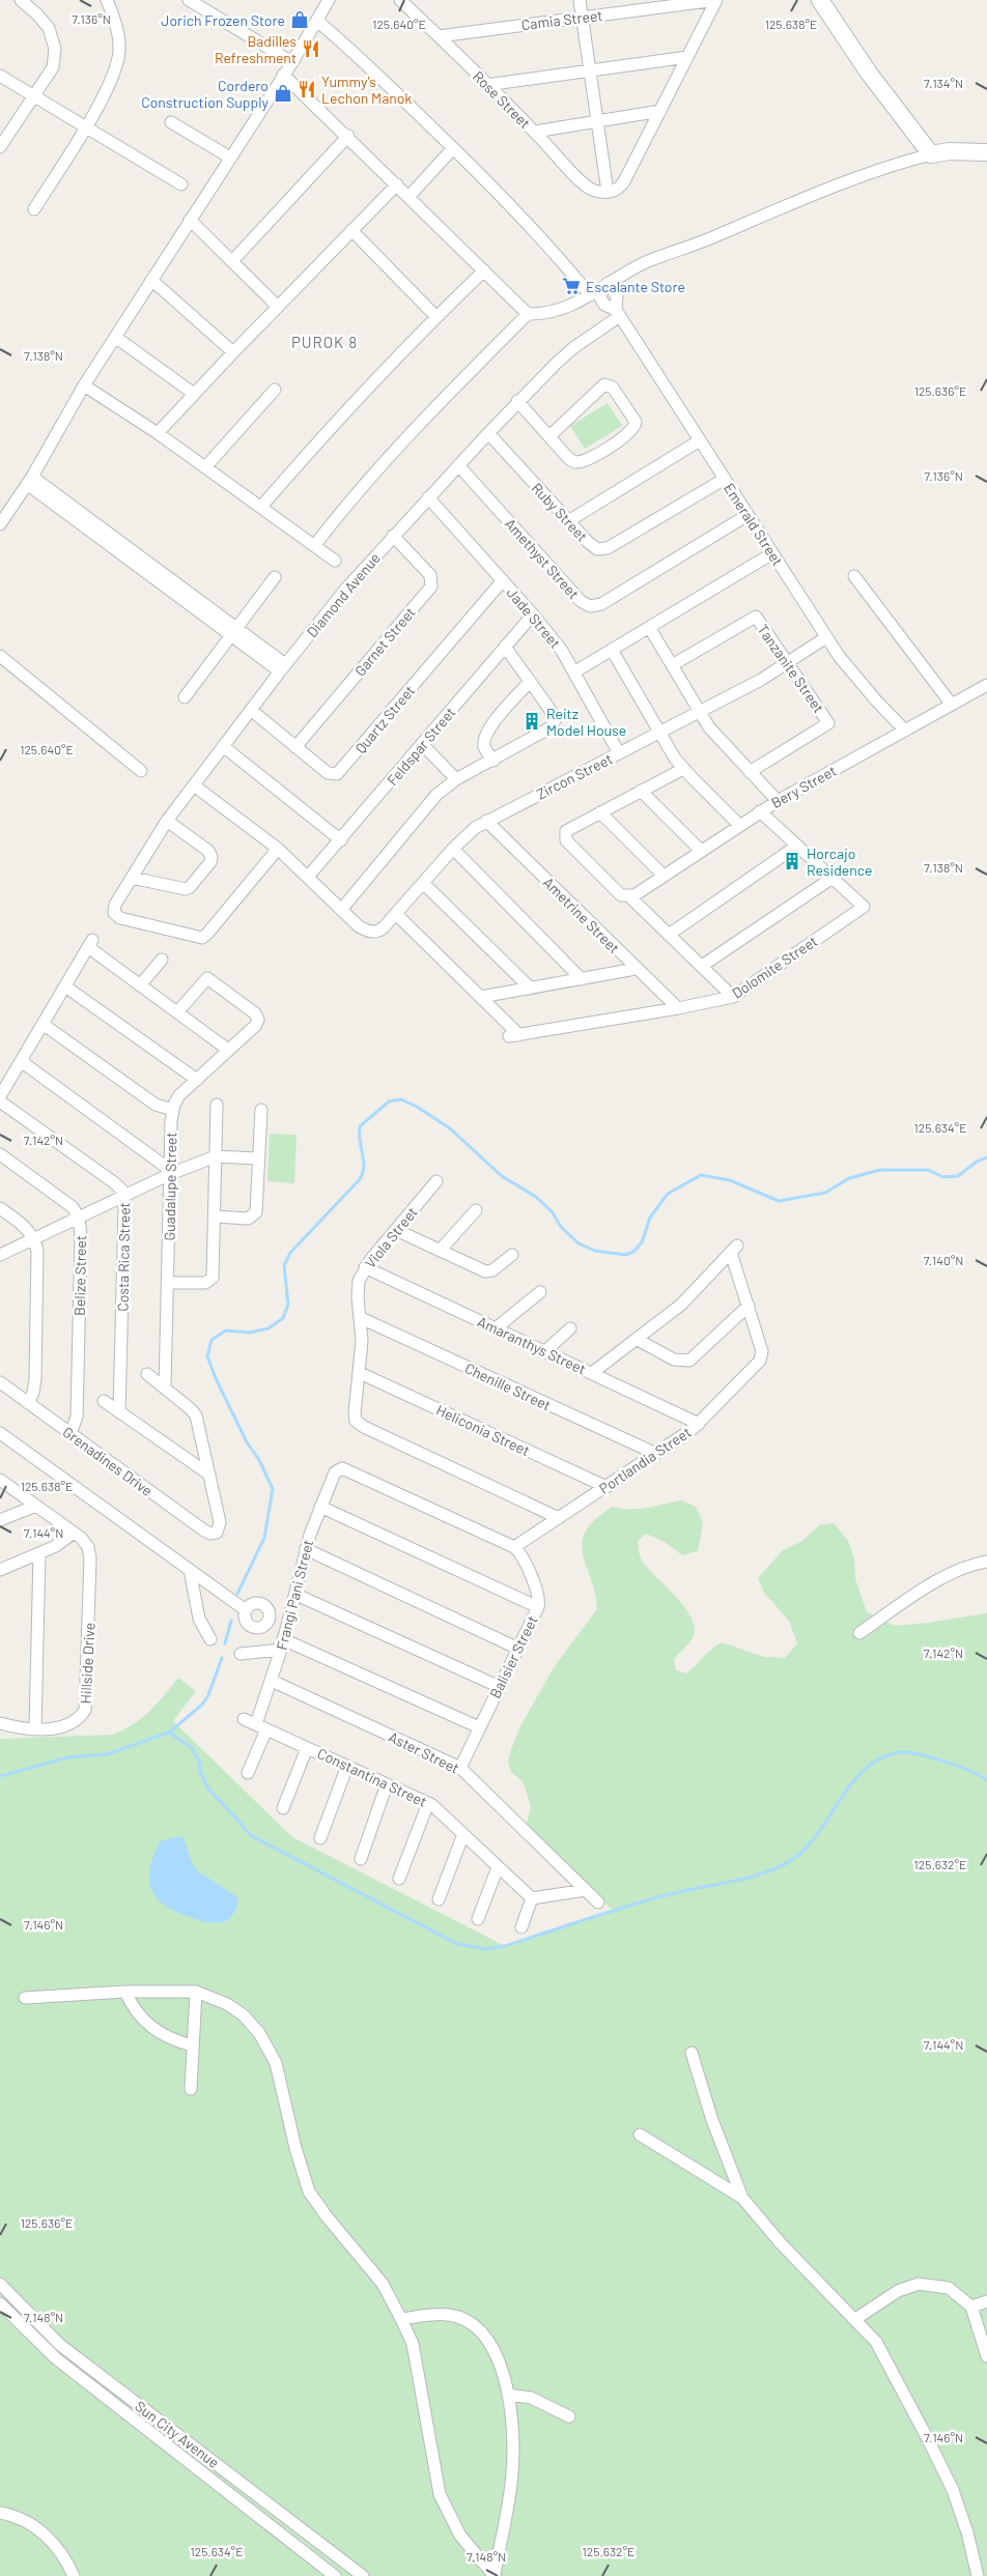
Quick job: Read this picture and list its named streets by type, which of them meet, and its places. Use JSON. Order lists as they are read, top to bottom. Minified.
{"streets":{"street":["Camia Street","Rose Street","Ruby Street","Emerald Street","Amethyst Street","Diamond Avenue","Jade Street","Garnet Street","Tanzanite Street","Quartz Street","Feldspar Street","Zircon Street","Bery Street","Ametrine Street","Dolomite Street","Guadalupe Street","Viola Street","Costa Rica Street","Belize Street","Amaranthys Street","Chenille Street","Heliconia Street","Portlandia Street","Grenadines Drive","Frangi Pani Street","Balisier Street","Hillside Drive","Aster Street","Constantina Street","Sun City Avenue"]},"crossings":[["Camia Street","Rose Street"],["Ruby Street","Emerald Street"],["Ruby Street","Diamond Avenue"],["Emerald Street","Amethyst Street"],["Emerald Street","Diamond Avenue"],["Emerald Street","Zircon Street"],["Emerald Street","Bery Street"],["Amethyst Street","Diamond Avenue"],["Diamond Avenue","Jade Street"],["Diamond Avenue","Garnet Street"],["Diamond Avenue","Quartz Street"],["Jade Street","Quartz Street"],["Jade Street","Feldspar Street"],["Jade Street","Zircon Street"],["Garnet Street","Quartz Street"],["Tanzanite Street","Zircon Street"],["Zircon Street","Ametrine Street"],["Bery Street","Dolomite Street"],["Ametrine Street","Dolomite Street"],["Viola Street","Amaranthys Street"],["Viola Street","Chenille Street"],["Viola Street","Heliconia Street"],["Viola Street","Portlandia Street"],["Belize Street","Grenadines Drive"],["Amaranthys Street","Portlandia Street"],["Chenille Street","Portlandia Street"],["Heliconia Street","Portlandia Street"],["Portlandia Street","Frangi Pani Street"],["Portlandia Street","Balisier Street"],["Frangi Pani Street","Balisier Street"],["Frangi Pani Street","Aster Street"],["Frangi Pani Street","Constantina Street"],["Balisier Street","Aster Street"]],"districts":["PUROK 8"],"places":{"shop":["Jorich Frozen Store","Cordero Construction Supply"],"restaurant":["Badilles Refreshment","Yummy's Lechon Manok"],"supermarket":["Escalante Store"],"building":["Reitz Model House","Horcajo Residence"]},"coordinates":["7.136°N","125.640°E","125.638°E","7.134°N","7.138°N","125.636°E","125.634°E","7.142°N","7.140°N","7.144°N","125.632°E","7.146°N","7.148°N"]}
